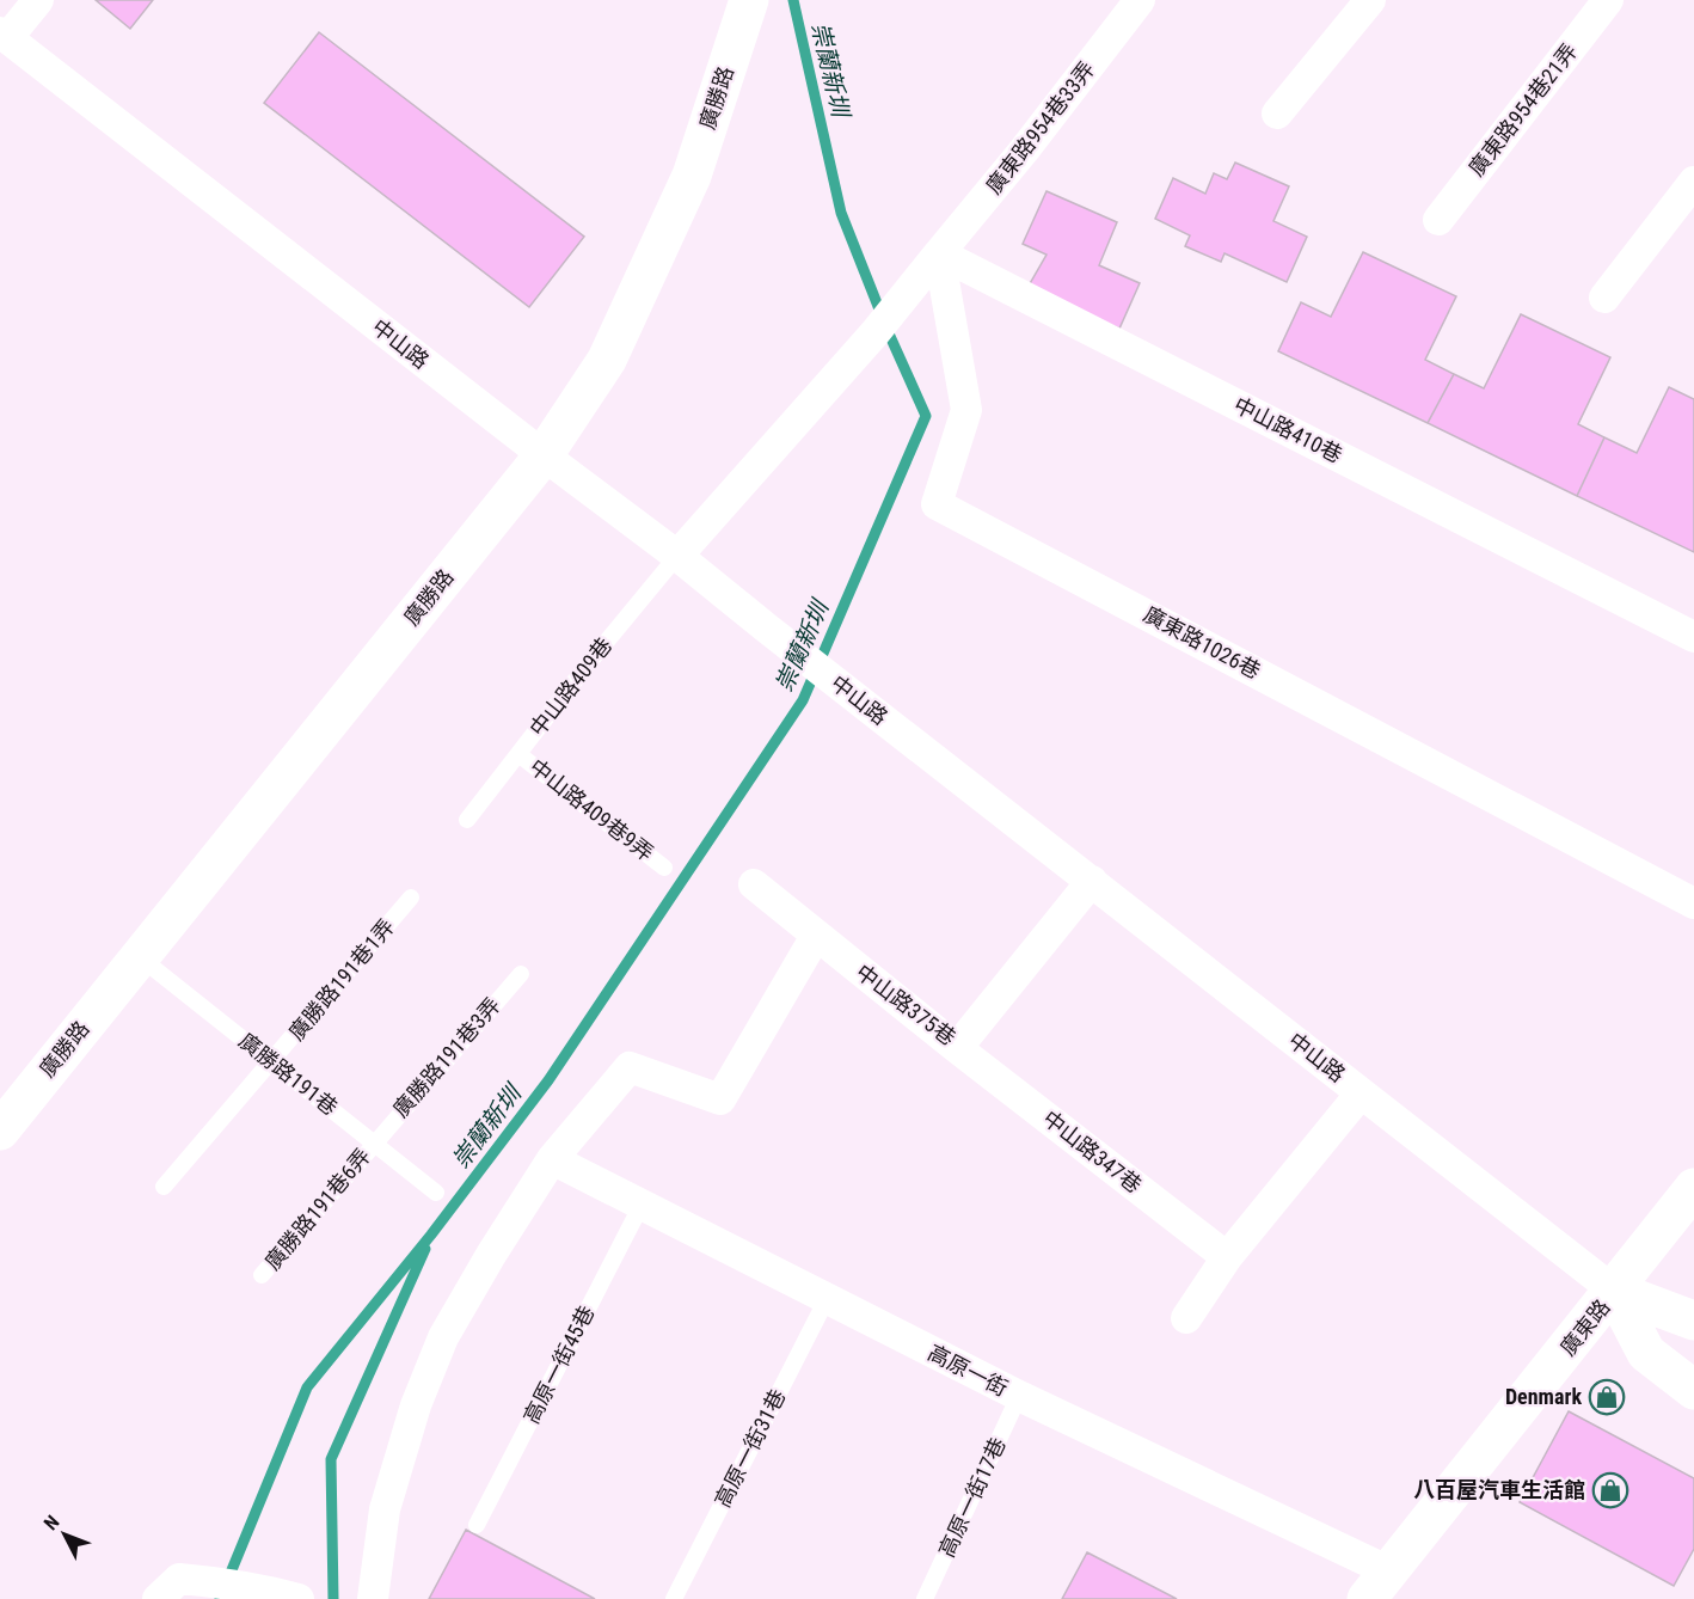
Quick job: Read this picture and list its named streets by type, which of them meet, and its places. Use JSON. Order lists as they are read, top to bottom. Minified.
{"streets":{"street":["廣勝路","廣東路954巷21弄","廣東路954巷33弄","中山路","中山路410巷","廣東路1026巷","中山路375巷","中山路347巷","廣東路","高原一街"],"lane":["中山路409巷","中山路409巷9弄","廣勝路191巷1弄","廣勝路191巷3弄","廣勝路191巷","廣勝路191巷6弄","高原一街45巷","高原一街31巷","高原一街17巷"]},"crossings":[["廣勝路","中山路"],["廣勝路","廣勝路191巷"],["廣東路954巷33弄","中山路410巷"],["廣東路954巷33弄","廣東路1026巷"],["中山路","中山路409巷"],["中山路","中山路375巷"],["中山路","廣東路"],["中山路410巷","廣東路1026巷"],["中山路409巷","中山路409巷9弄"],["廣勝路191巷1弄","廣勝路191巷"],["中山路375巷","中山路347巷"],["廣勝路191巷3弄","廣勝路191巷"],["廣勝路191巷3弄","廣勝路191巷6弄"],["廣勝路191巷","廣勝路191巷6弄"],["廣東路","高原一街"],["高原一街45巷","高原一街"],["高原一街","高原一街31巷"],["高原一街","高原一街17巷"]],"water":["崇蘭新圳"],"places":{"shop":["Denmark","八百屋汽車生活館"]},"north":"top left"}
